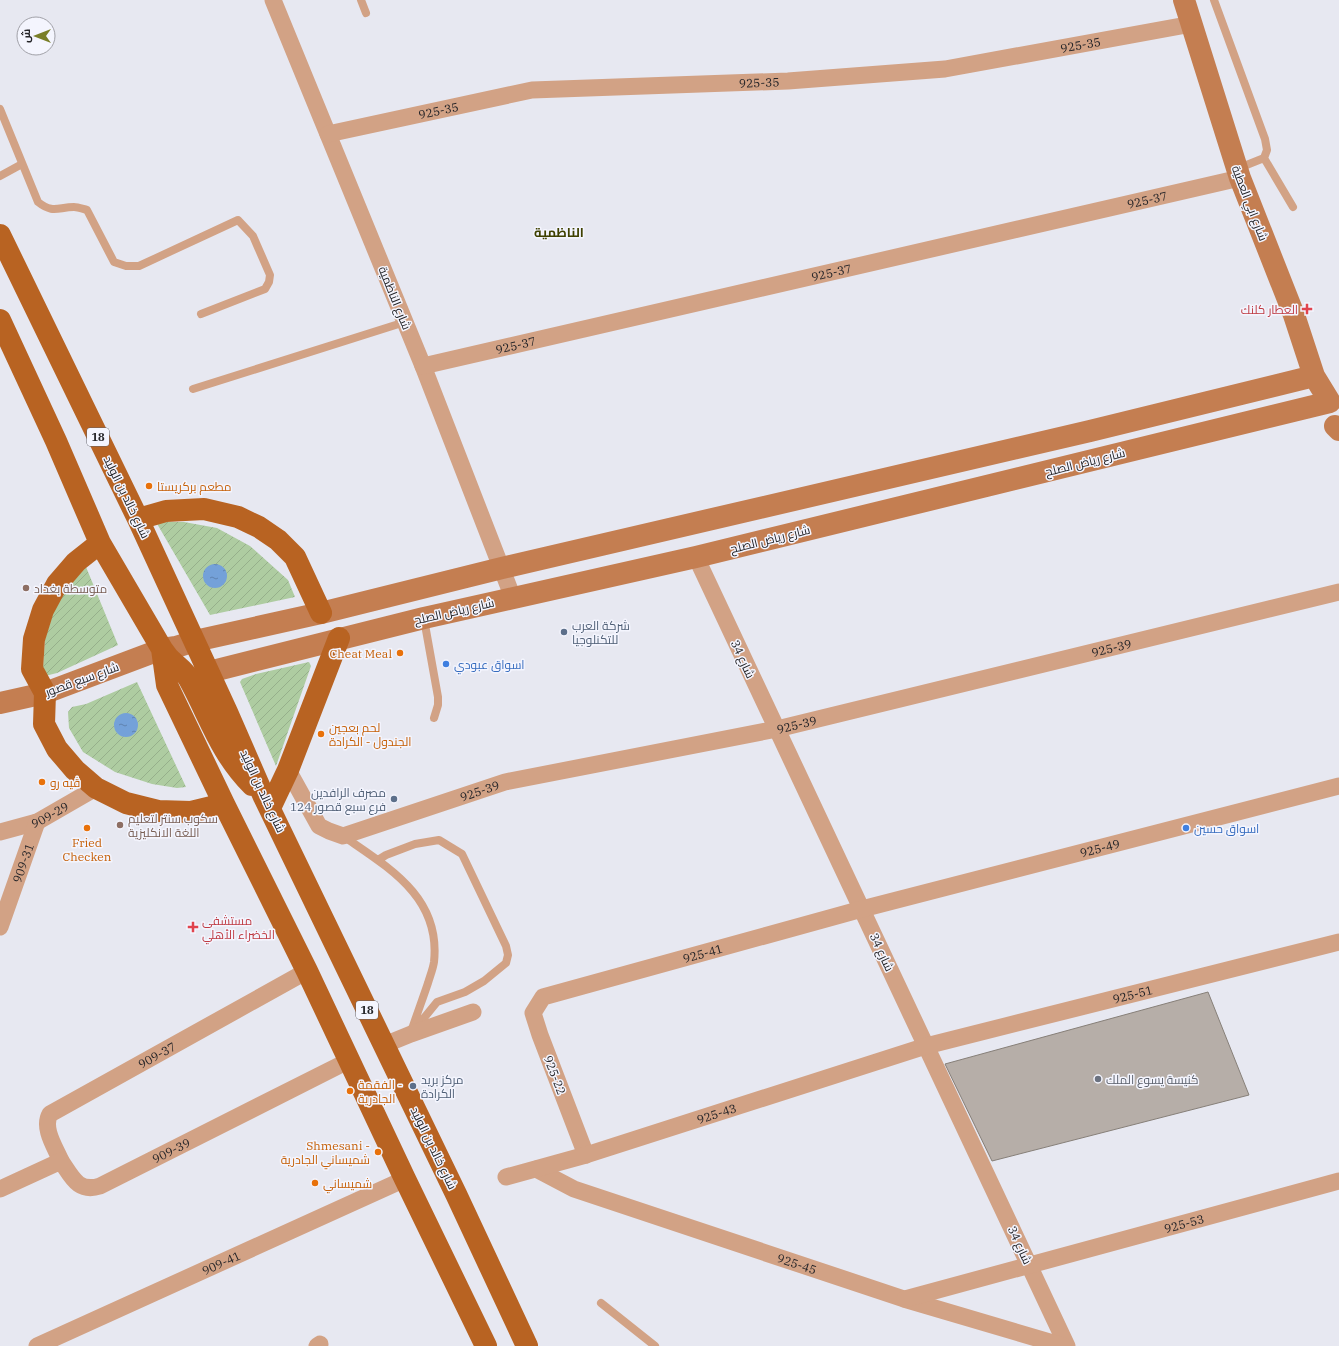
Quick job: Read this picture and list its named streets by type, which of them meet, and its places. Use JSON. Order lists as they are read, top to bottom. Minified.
{"streets":{"main road":["18","شارع خالد بن الوليد"],"street":["925-35","925-37","شارع ابي العطية","شارع الناظمية","شارع رياض الصلح","925-39","شارع 34","شارع سبع قصور","909-29","925-49","909-31","925-41","925-51","909-37","925-22","925-43","909-39","925-53","909-41","925-45"]},"crossings":[["925-35","شارع ابي العطية"],["925-35","شارع الناظمية"],["925-37","شارع ابي العطية"],["925-37","شارع الناظمية"],["شارع ابي العطية","شارع رياض الصلح"],["شارع الناظمية","شارع رياض الصلح"],["شارع رياض الصلح","شارع خالد بن الوليد"],["شارع رياض الصلح","شارع 34"],["شارع خالد بن الوليد","شارع سبع قصور"],["شارع خالد بن الوليد","909-37"],["شارع خالد بن الوليد","909-39"],["شارع خالد بن الوليد","909-41"],["925-39","شارع 34"],["شارع 34","925-49"],["شارع 34","925-41"],["شارع 34","925-51"],["شارع 34","925-43"],["شارع 34","925-53"],["909-29","909-31"],["925-49","925-41"],["925-41","925-22"],["925-51","925-43"],["909-37","909-39"],["925-22","925-43"],["925-43","925-45"],["925-53","925-45"]],"districts":["الناظمية"],"places":{"health":["العطار كلنك","مستشفى الخضراء الأهلي"],"other":["مطعم بركريستا","متوسطة بغداد","شركة العرب للتكنلوجيا","Cheat Meal","اسواق عبودي","لحم بعجين الجندول - الكرادة","ڤيه رو","مصرف الرافدين فرع سبع قصور 124","سكوب سنتر لتعليم اللغة الانكليزية","Fried Checken","اسواق حسين","كنيسة يسوع الملك","مركز بريد الكرادة","الفقمة - الجادرية","Shmesani - شميساني الجادرية","شميساني"]},"north":"left"}
